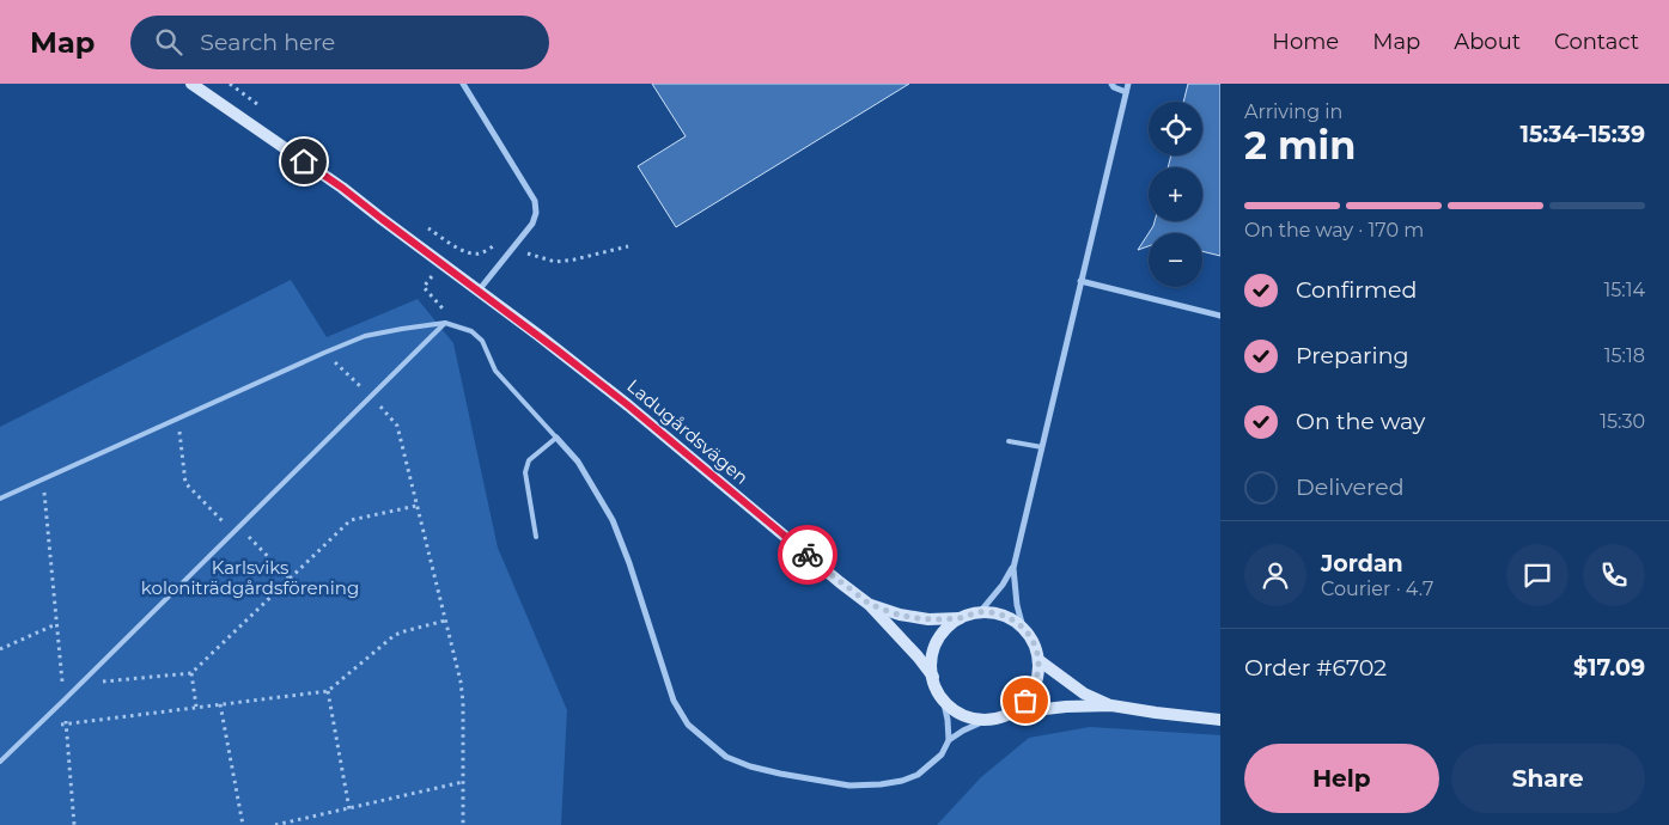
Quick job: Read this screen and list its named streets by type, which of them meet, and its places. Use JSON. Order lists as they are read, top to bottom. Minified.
{"streets":{"street":["Ladugårdsvägen"]},"parks":["Karlsviks koloniträdgårdsförening"],"page":{"header":"Map","search":"Search here","nav":["Home","Map","About","Contact"],"heading":["2 min","Arriving in","15:34–15:39"],"panel":["Jordan","Courier · 4.7","Order #6702","$17.09"],"map_buttons":["+","−"],"bar":"On the way · 170 m","list":[["Confirmed","15:14"],["Preparing","15:18"],["On the way","15:30"],"Delivered"],"buttons":["Help","Share"]}}
